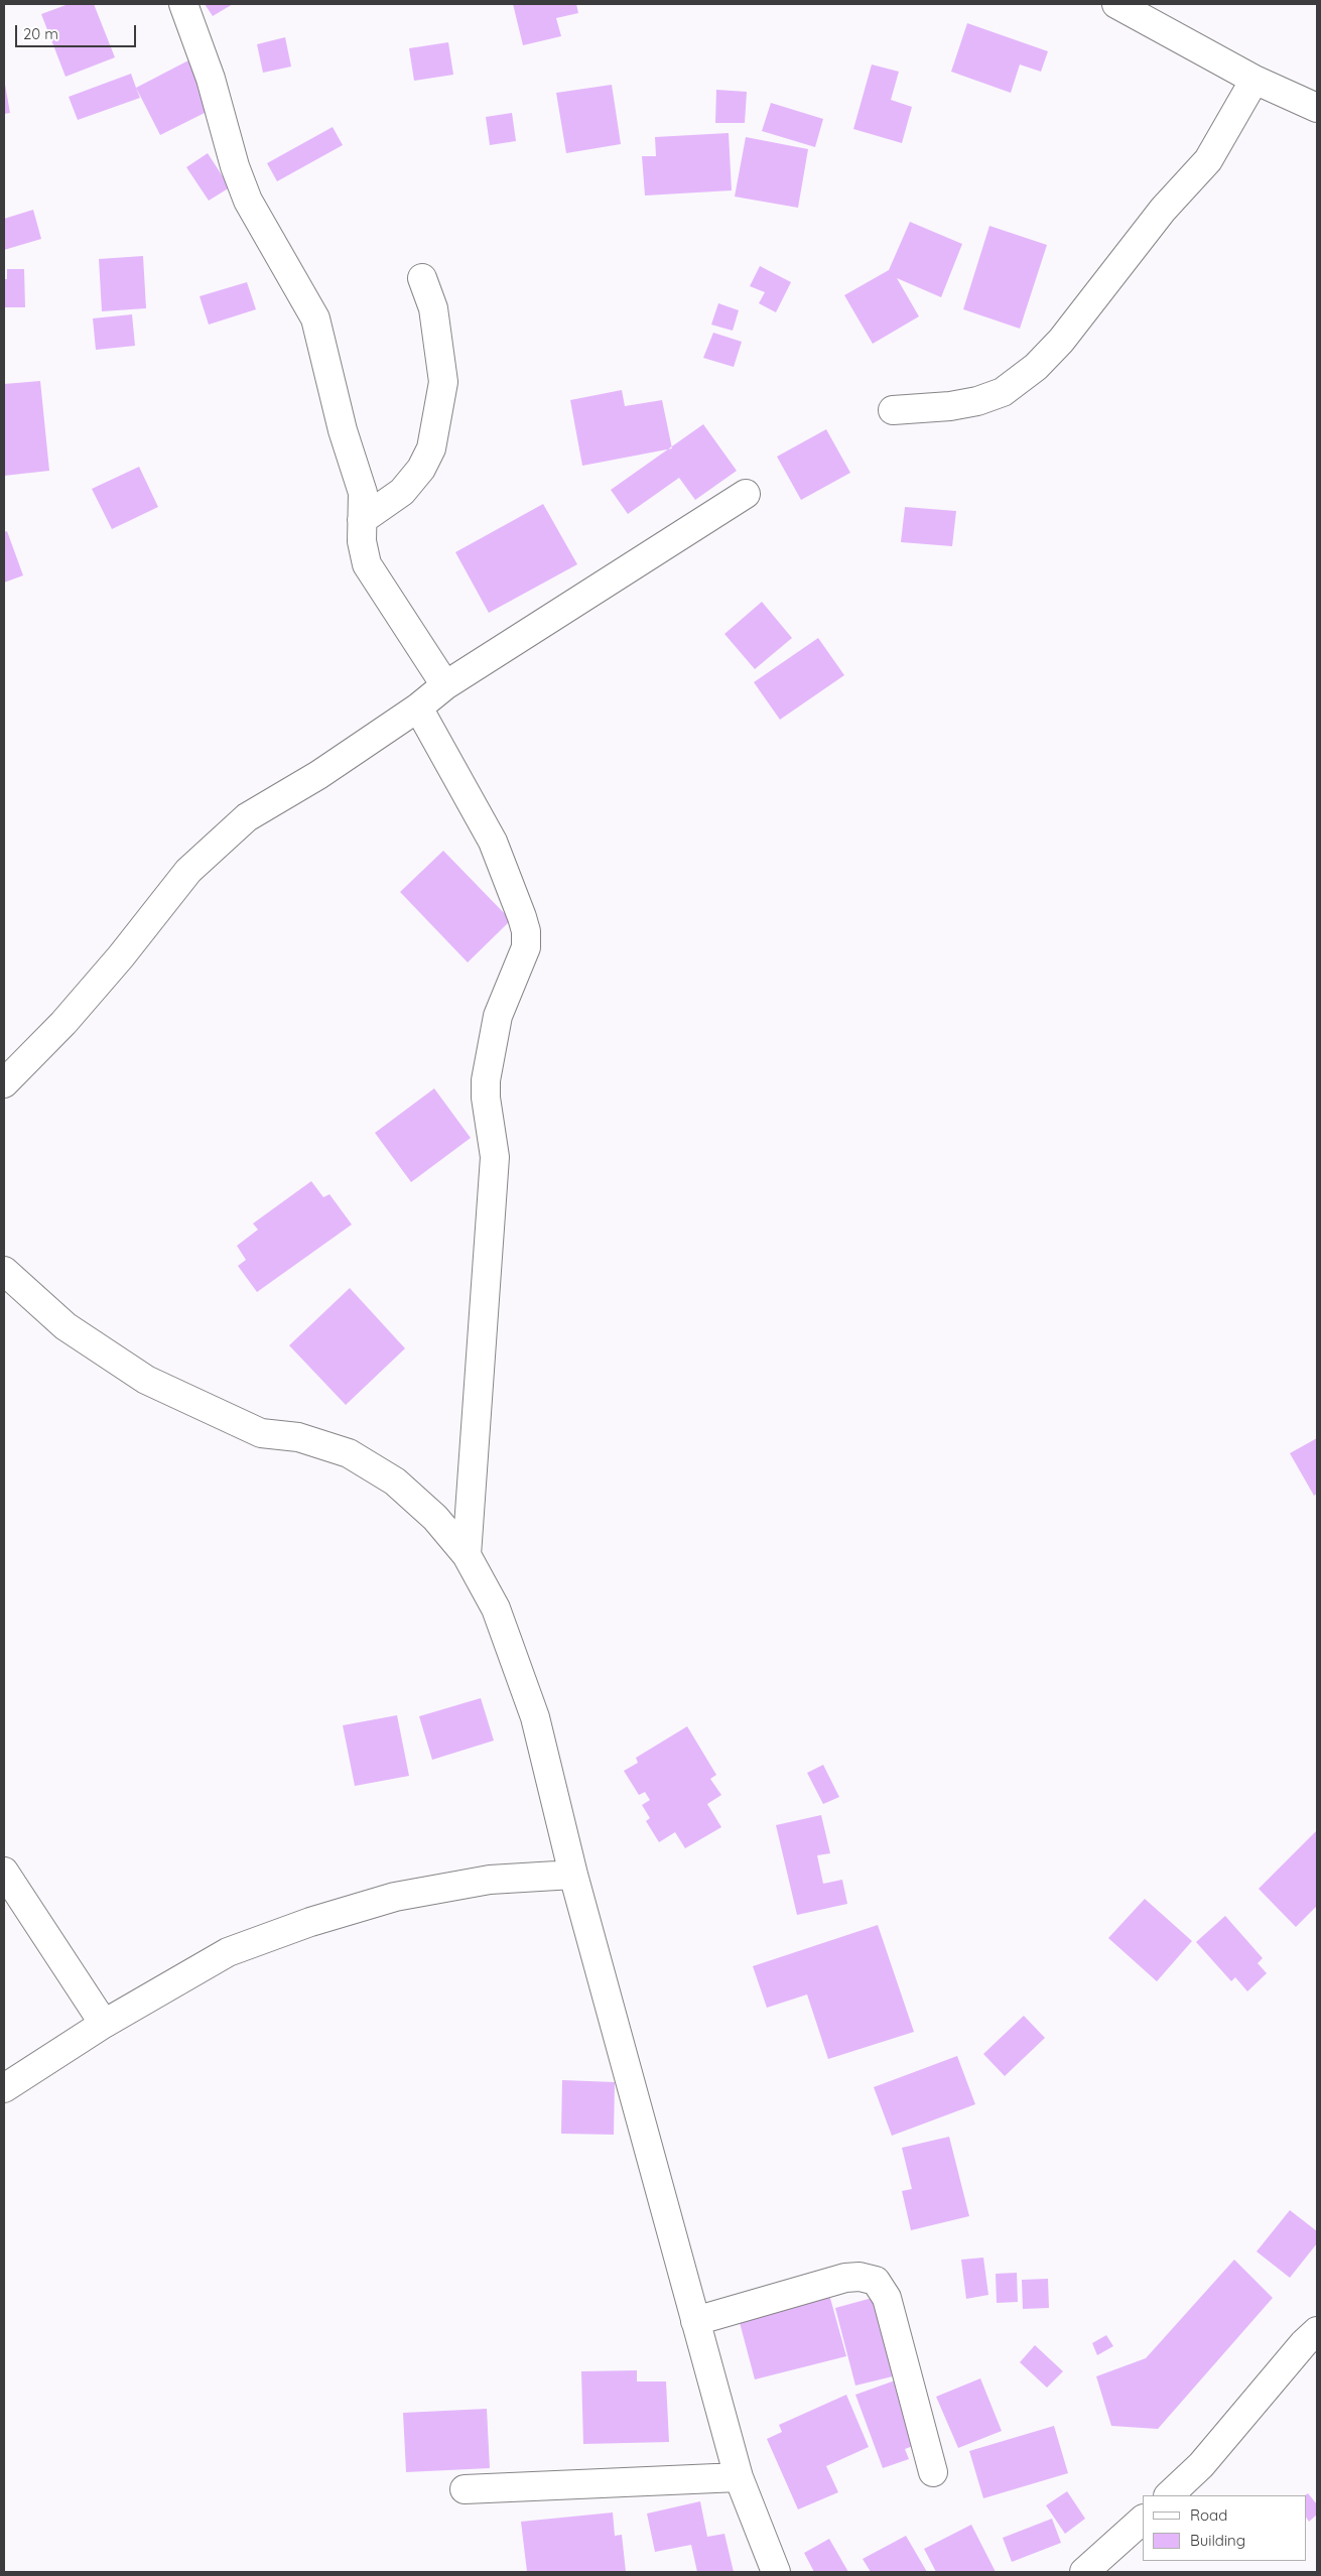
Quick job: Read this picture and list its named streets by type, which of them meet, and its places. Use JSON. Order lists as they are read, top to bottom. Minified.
{"legend":["Road","Building"],"scale_bar":"20 m"}
